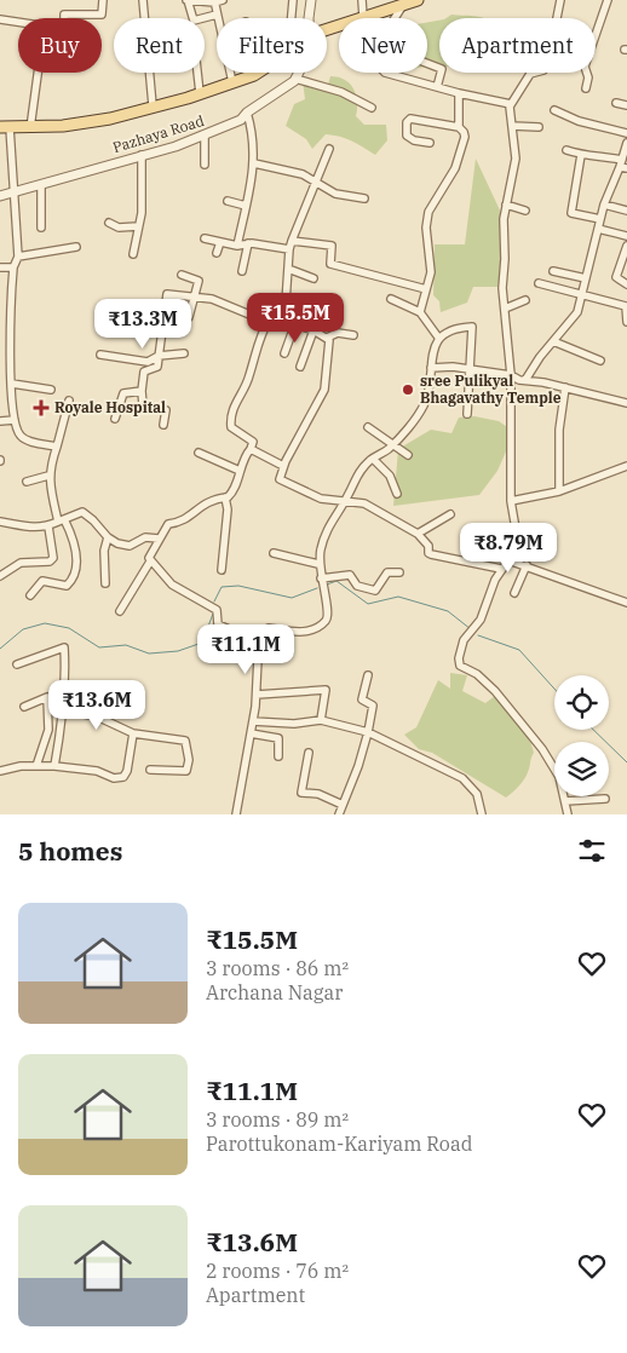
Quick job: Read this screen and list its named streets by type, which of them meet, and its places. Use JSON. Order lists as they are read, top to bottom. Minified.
{"streets":{"street":["Pazhaya Road"]},"places":{"other":["sree Pulikyal Bhagavathy Temple"],"health":["Royale Hospital"]},"page":{"chip":["Buy","Rent","Filters","New","Apartment"],"price":["₹15.5M","₹13.3M","₹8.79M","₹11.1M","₹13.6M"],"heading":"5 homes","list":[{"name":"₹15.5M","note":"3 rooms · 86 m² · Archana Nagar"},{"name":"₹11.1M","note":"3 rooms · 89 m² · Parottukonam-Kariyam Road"},{"name":"₹13.6M","note":"2 rooms · 76 m² · Apartment"}]}}
